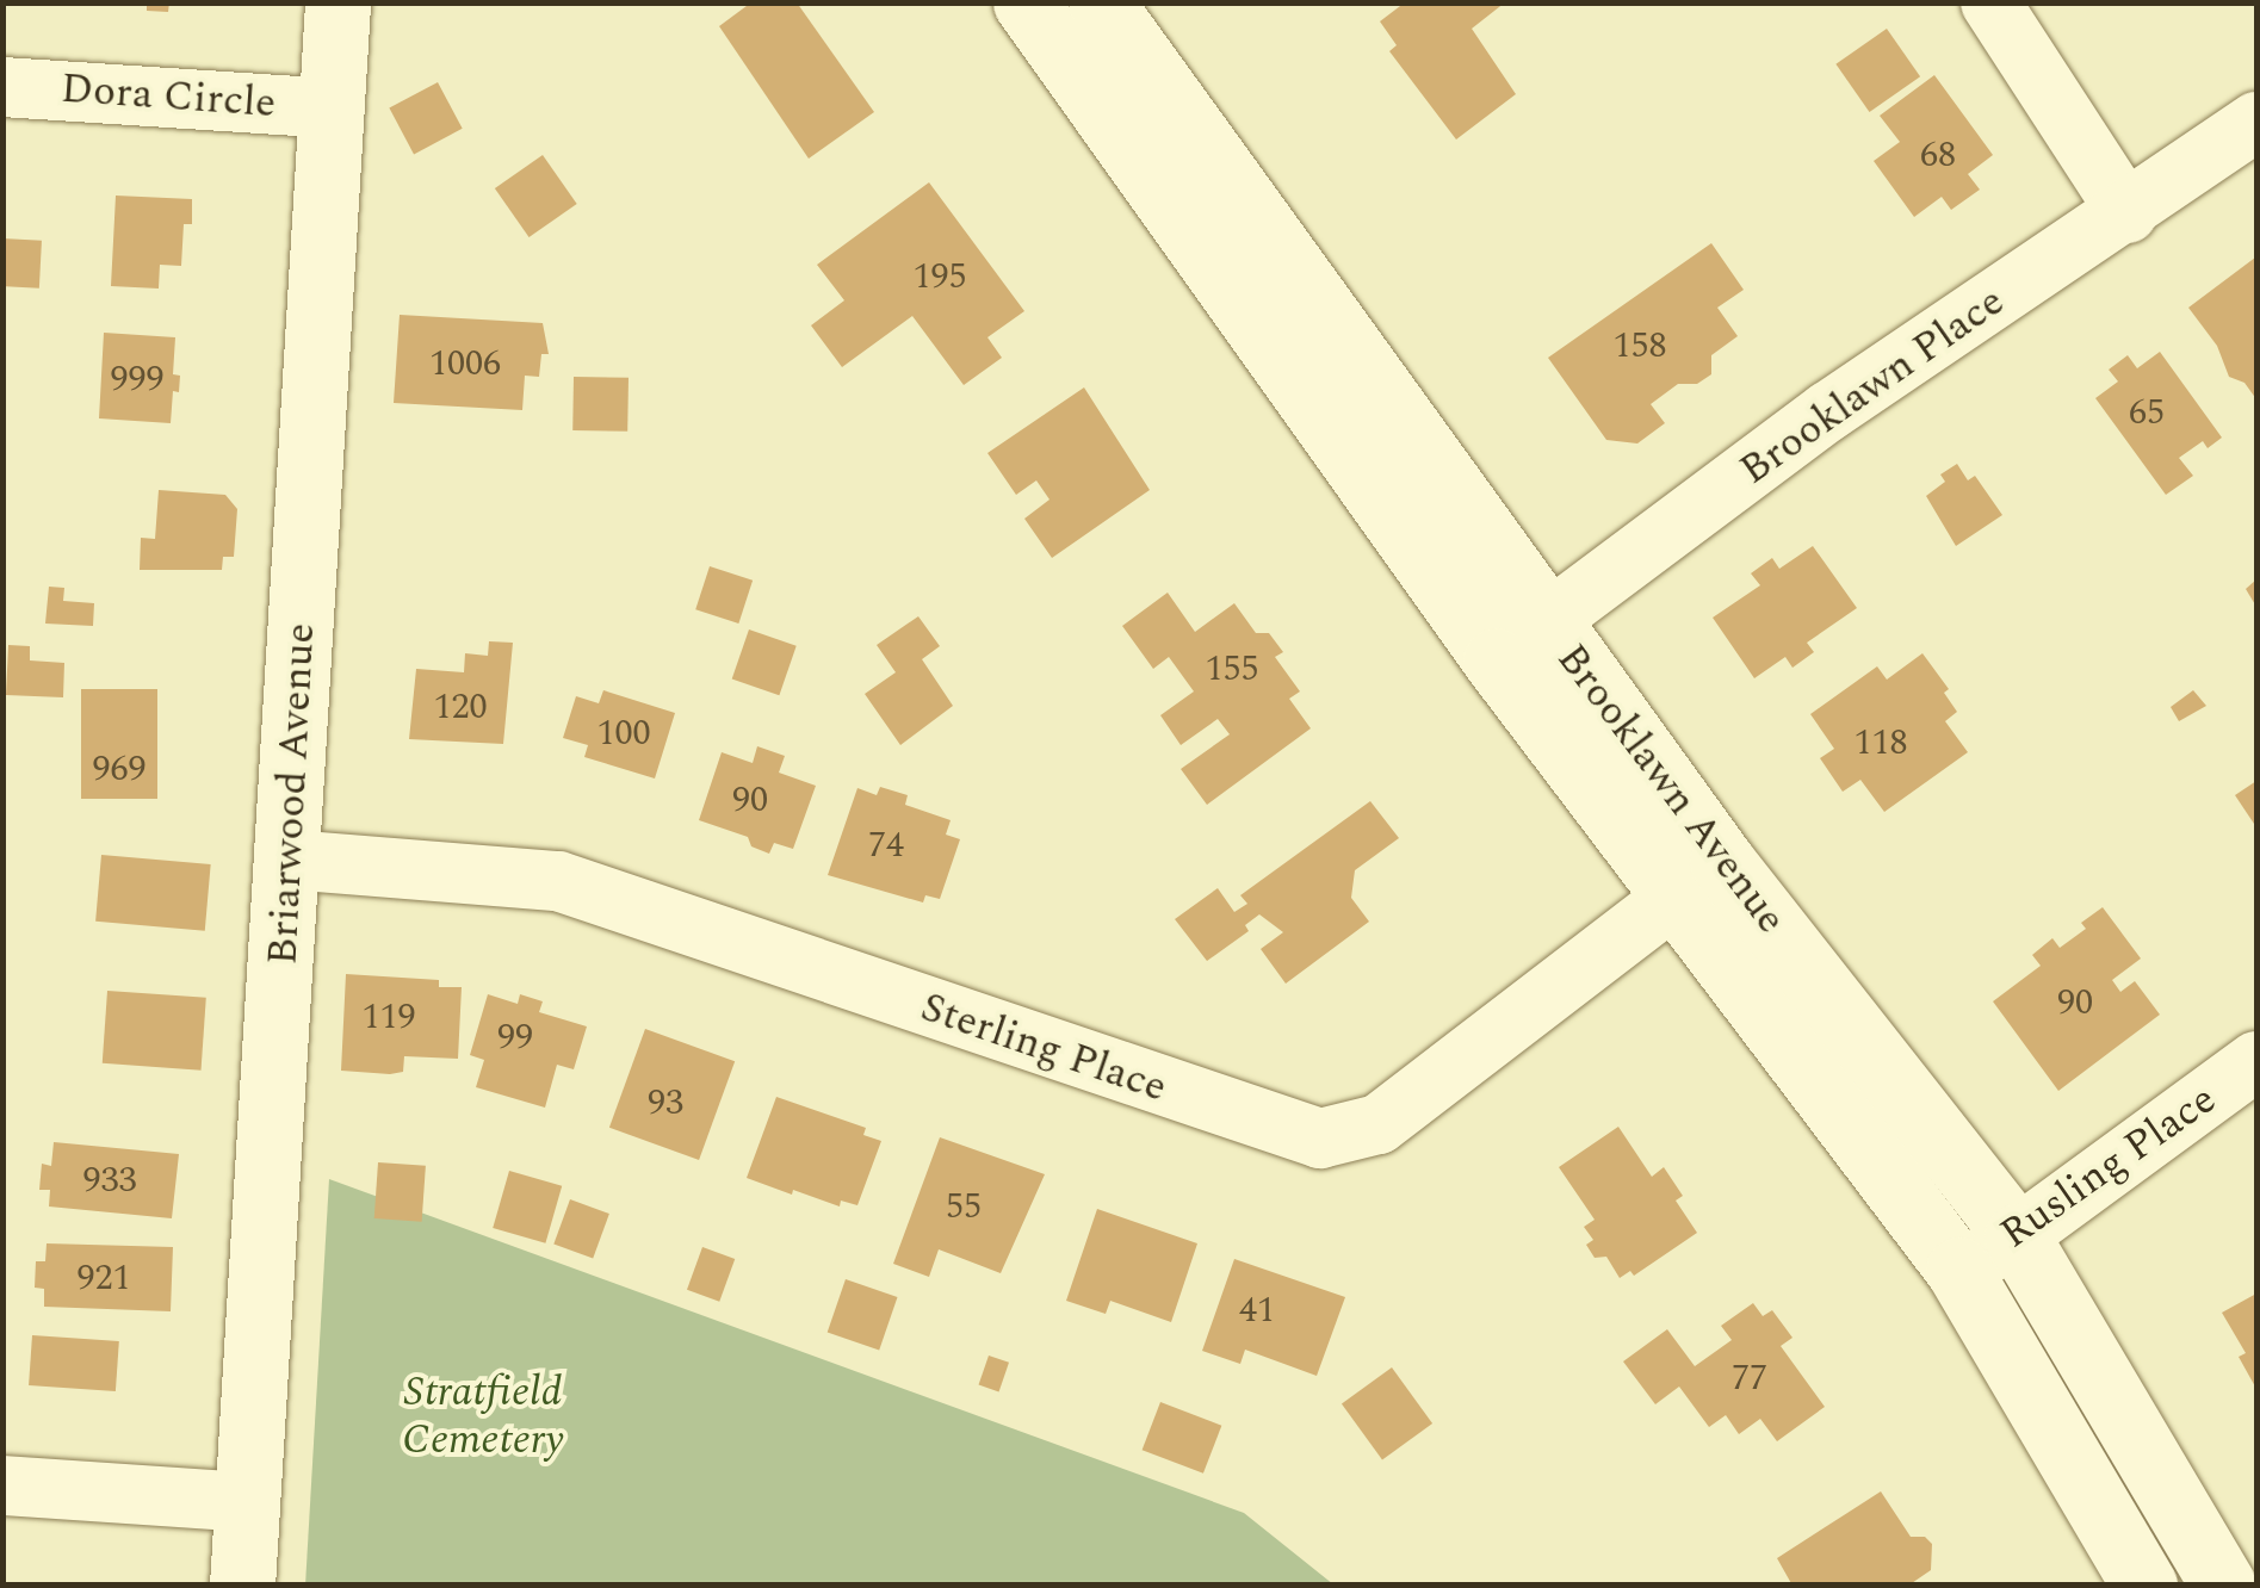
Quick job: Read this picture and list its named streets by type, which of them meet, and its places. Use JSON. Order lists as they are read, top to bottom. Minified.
{"streets":{"main road":["Brooklawn Avenue","Briarwood Avenue"],"street":["Dora Circle","Brooklawn Place","Sterling Place","Rusling Place"]},"crossings":[["Dora Circle","Briarwood Avenue"],["Brooklawn Place","Brooklawn Avenue"],["Brooklawn Avenue","Sterling Place"],["Brooklawn Avenue","Rusling Place"],["Briarwood Avenue","Sterling Place"]],"parks":["Stratfield Cemetery"],"house_numbers":["68","195","158","1006","999","65","155","120","100","118","969","90","74","90","119","99","93","933","55","921","41","77"]}
